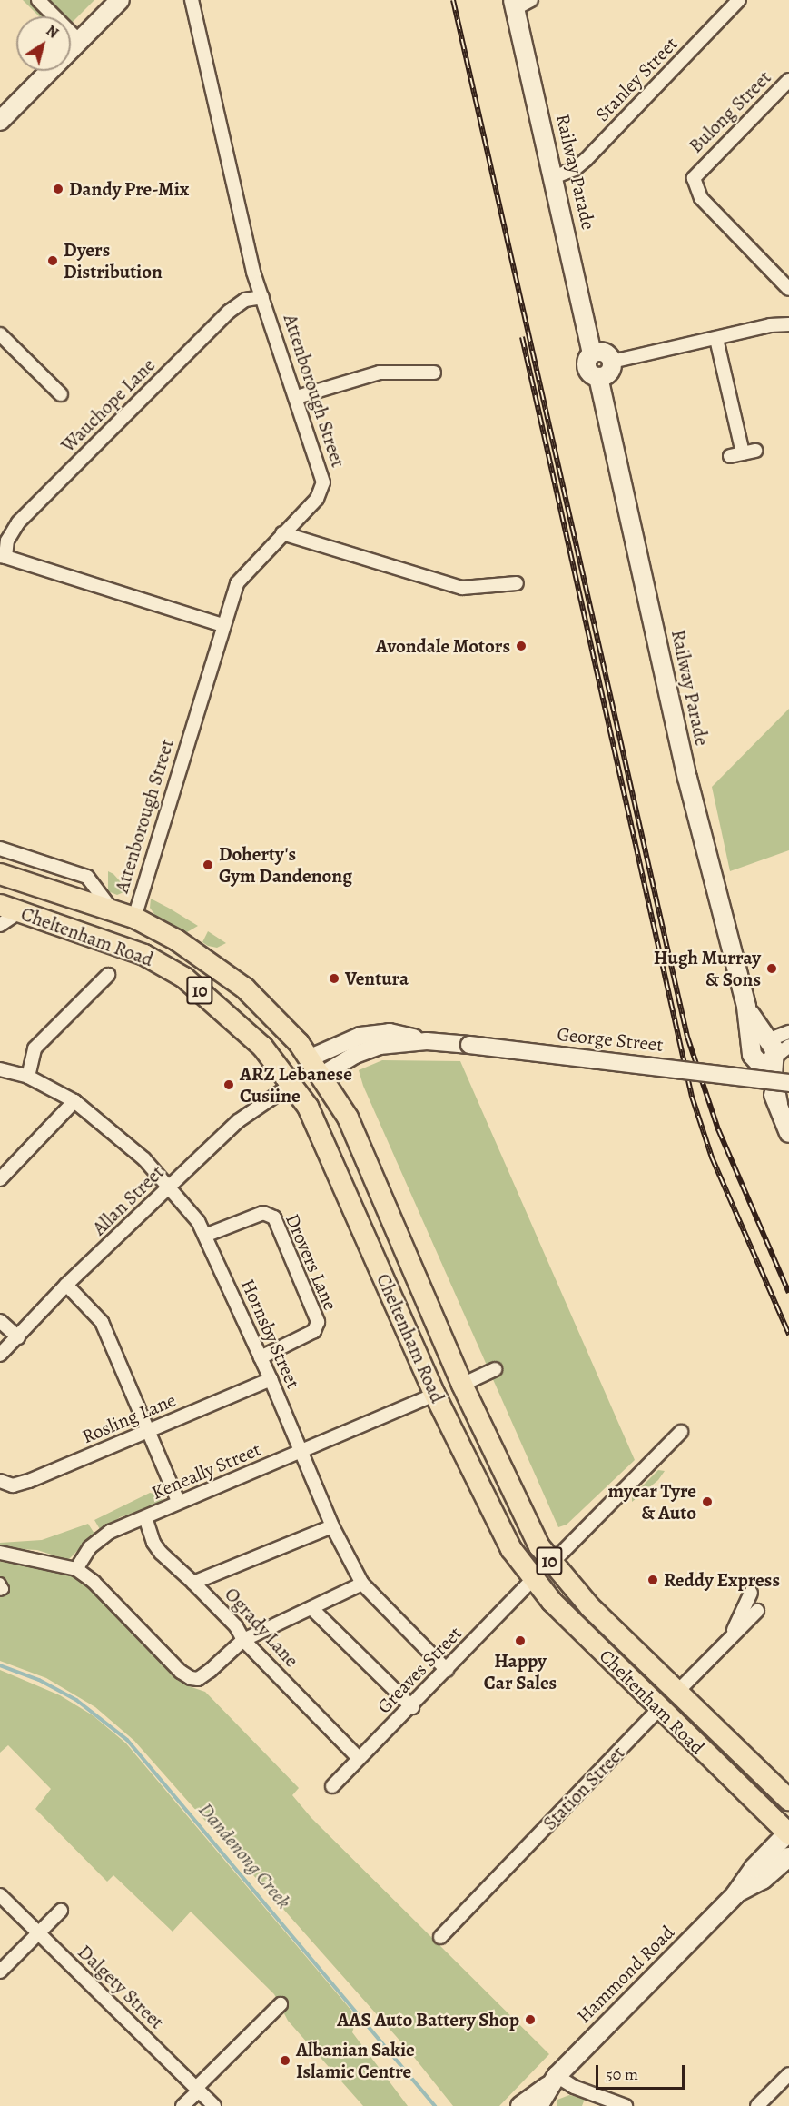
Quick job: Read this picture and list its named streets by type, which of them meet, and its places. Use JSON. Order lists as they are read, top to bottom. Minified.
{"streets":{"main road":["Railway Parade","Cheltenham Road","10","Station Street","Hammond Road"],"street":["Stanley Street","Bulong Street","Attenborough Street","Wauchope Lane","George Street","Allan Street","Drovers Lane","Hornsby Street","Rosling Lane","Keneally Street","Ogrady Lane","Greaves Street","Dalgety Street"]},"crossings":[["Stanley Street","Railway Parade"],["Attenborough Street","Wauchope Lane"],["Attenborough Street","Cheltenham Road"],["Cheltenham Road","10"],["Cheltenham Road","George Street"],["Cheltenham Road","Allan Street"],["Cheltenham Road","Keneally Street"],["Cheltenham Road","Greaves Street"],["Cheltenham Road","Station Street"],["Cheltenham Road","Hammond Road"],["10","George Street"],["Allan Street","Hornsby Street"],["Drovers Lane","Hornsby Street"],["Hornsby Street","Rosling Lane"],["Hornsby Street","Keneally Street"],["Hornsby Street","Greaves Street"],["Keneally Street","Ogrady Lane"],["Ogrady Lane","Greaves Street"]],"water":["Dandenong Creek"],"places":["Dandy Pre-Mix","Dyers Distribution","Avondale Motors","Doherty's Gym Dandenong","Hugh Murray & Sons","Ventura","ARZ Lebanese Cusiine","mycar Tyre & Auto","Reddy Express","Happy Car Sales","AAS Auto Battery Shop","Albanian Sakie Islamic Centre"],"scale_bar":"50 m","north":"top right"}
